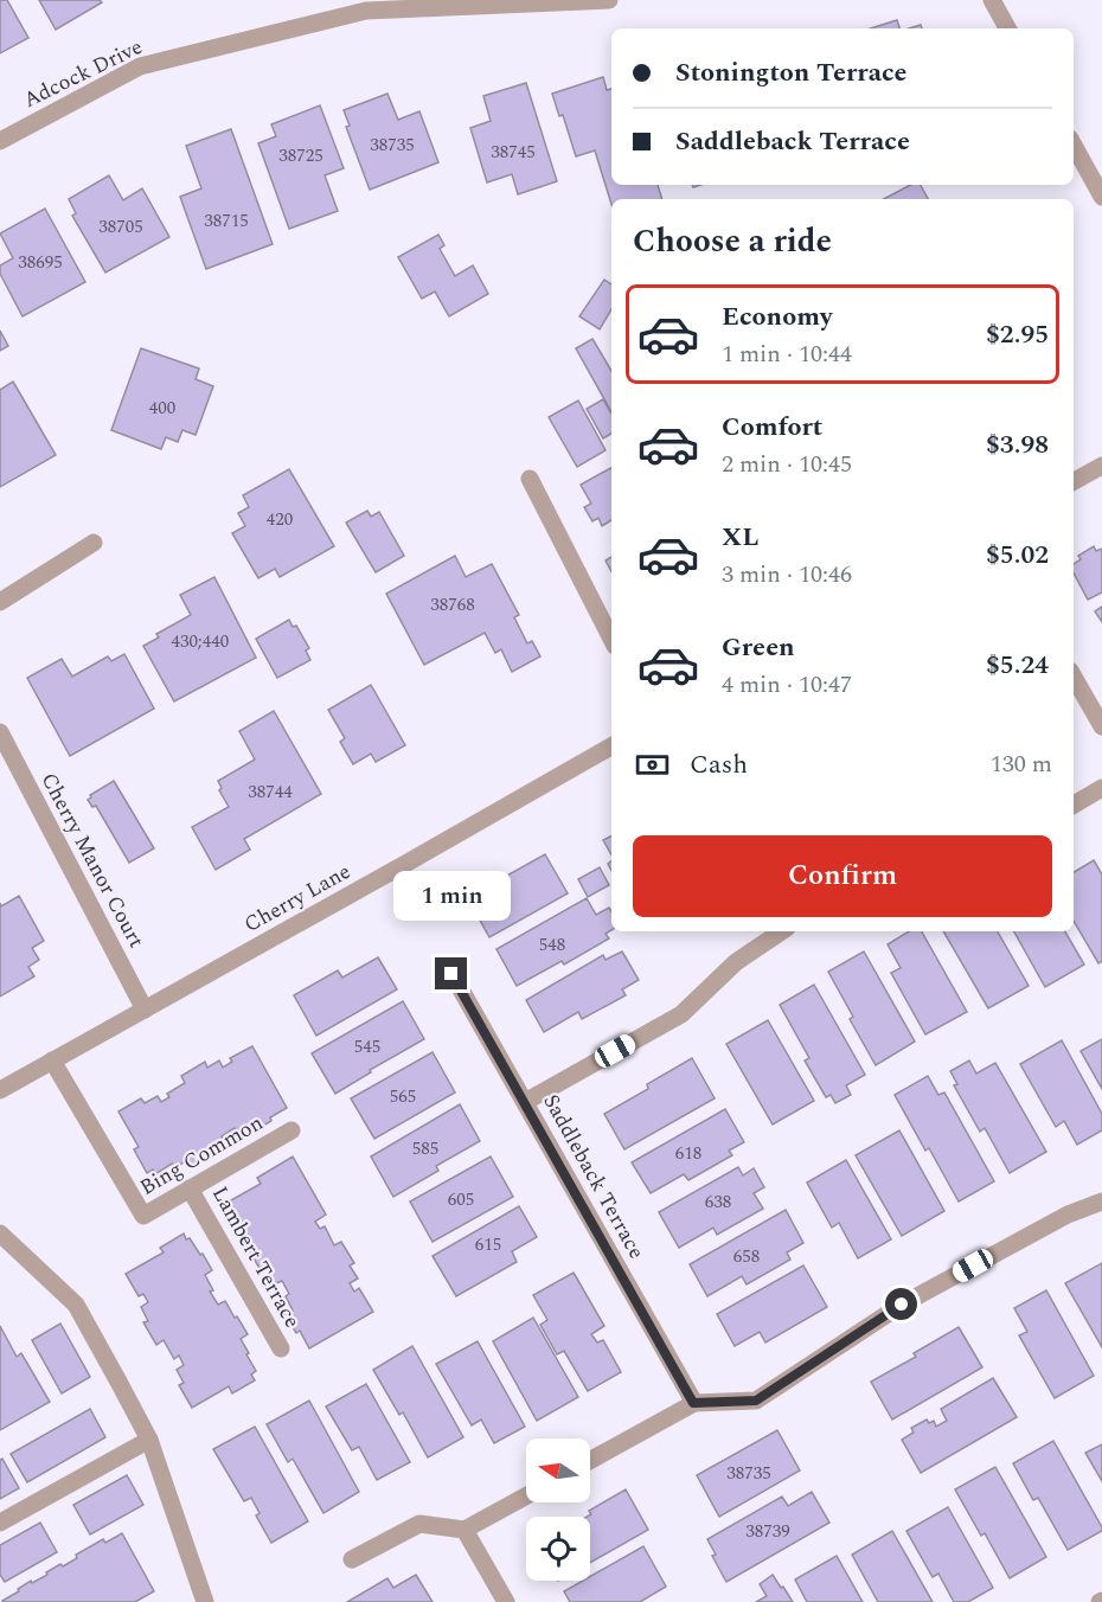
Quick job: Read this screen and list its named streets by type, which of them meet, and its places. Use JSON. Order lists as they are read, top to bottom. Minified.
{"streets":{"street":["Adcock Drive","Cherry Manor Court","Cherry Lane","Bing Common","Saddleback Terrace","Lambert Terrace"]},"crossings":[["Cherry Manor Court","Cherry Lane"],["Cherry Lane","Bing Common"],["Bing Common","Lambert Terrace"]],"house_numbers":["38735","38745","38725","38715","38705","38695","400","420","38768","430;440","38744","548","545","565","585","618","605","638","615","658","38735","38739"],"north":"left","page":{"banner":["Stonington Terrace","Saddleback Terrace"],"heading":"Choose a ride","list":[{"name":"Economy","note":"1 min · 10:44","value":"$2.95"},{"name":"Comfort","note":"2 min · 10:45","value":"$3.98"},{"name":"XL","note":"3 min · 10:46","value":"$5.02"},{"name":"Green","note":"4 min · 10:47","value":"$5.24"}],"pay":["Cash","130 m"],"buttons":"Confirm","bubble":"1 min"}}
